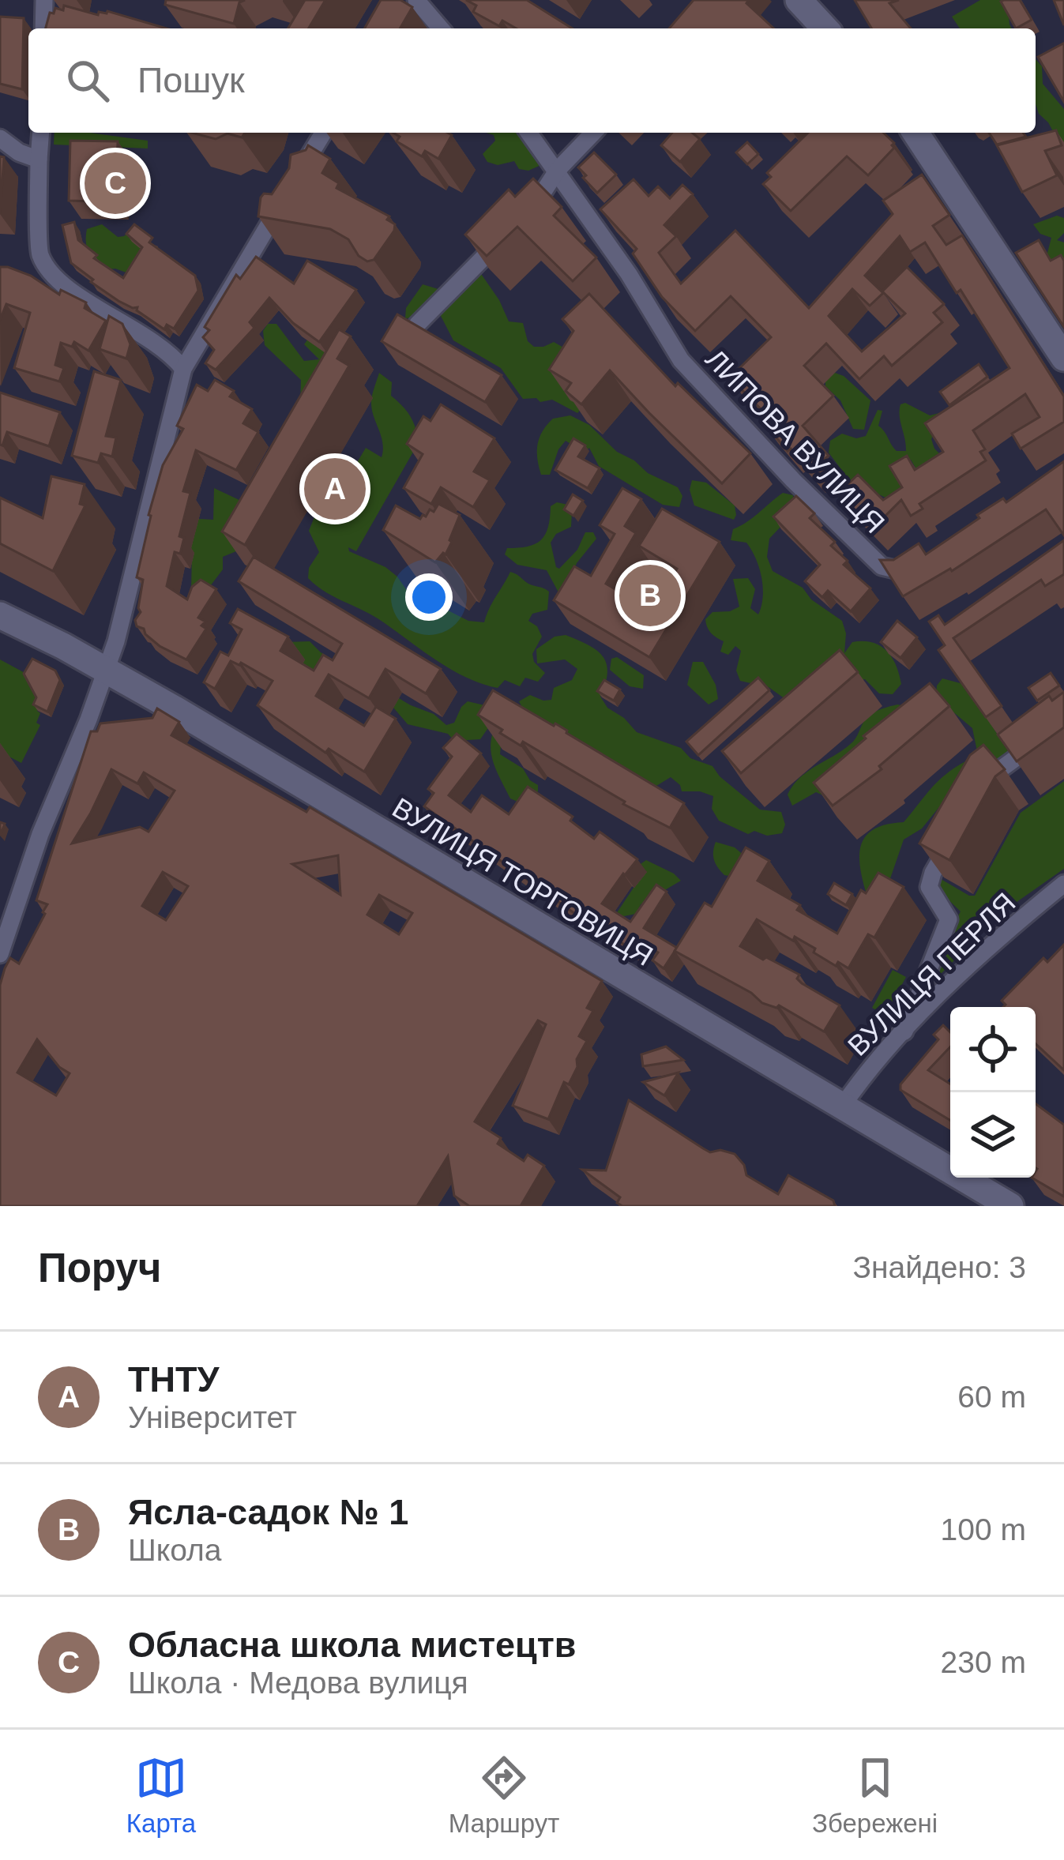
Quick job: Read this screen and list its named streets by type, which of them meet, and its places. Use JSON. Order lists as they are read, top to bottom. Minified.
{"streets":{"main road":["ВУЛИЦЯ ТОРГОВИЦЯ"],"street":["ЛИПОВА ВУЛИЦЯ","ВУЛИЦЯ ПЕРЛЯ"]},"crossings":[["ВУЛИЦЯ ТОРГОВИЦЯ","ВУЛИЦЯ ПЕРЛЯ"]],"page":{"search":"Пошук","pins":["C","A","B"],"heading":["Поруч","Знайдено: 3"],"list":[{"mark":"A","name":"ТНТУ","note":"Університет","value":"60 m"},{"mark":"B","name":"Ясла-садок № 1","note":"Школа","value":"100 m"},{"mark":"C","name":"Обласна школа мистецтв","note":"Школа · Медова вулиця","value":"230 m"}],"nav":["Карта","Маршрут","Збережені"]}}
